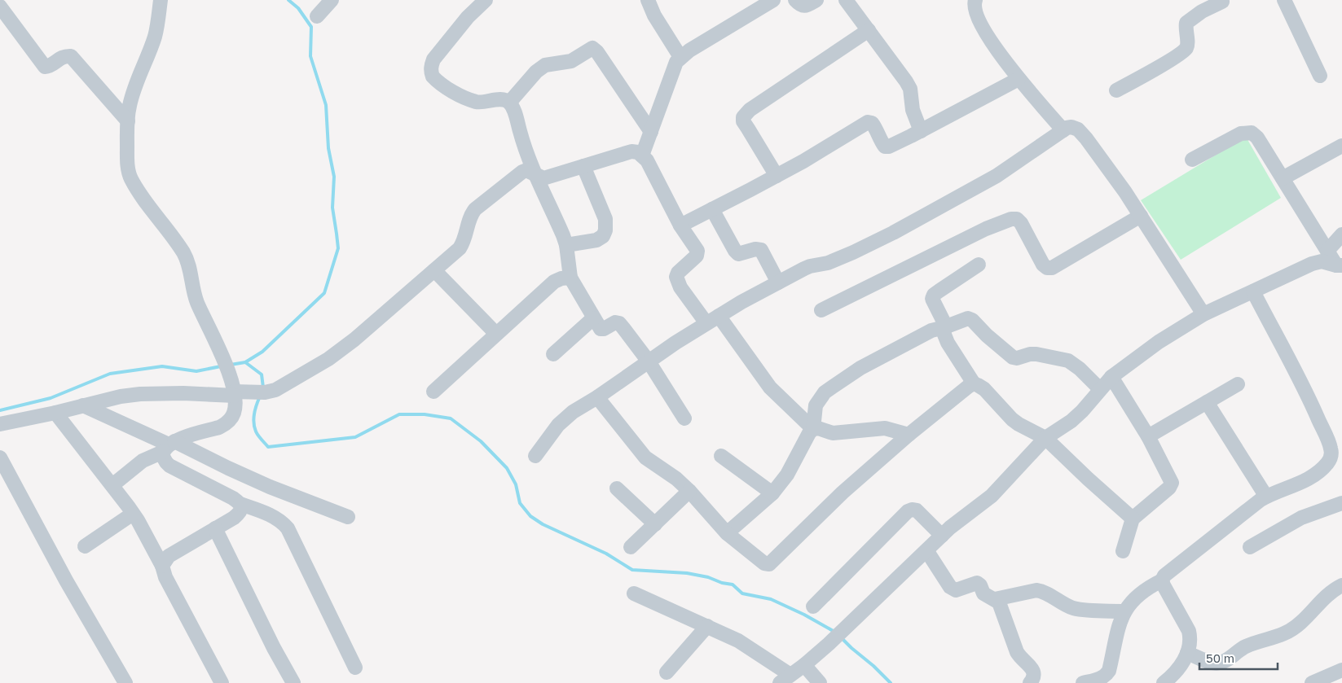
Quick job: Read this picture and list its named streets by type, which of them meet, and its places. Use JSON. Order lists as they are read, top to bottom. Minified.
{"scale_bar":"50 m"}
